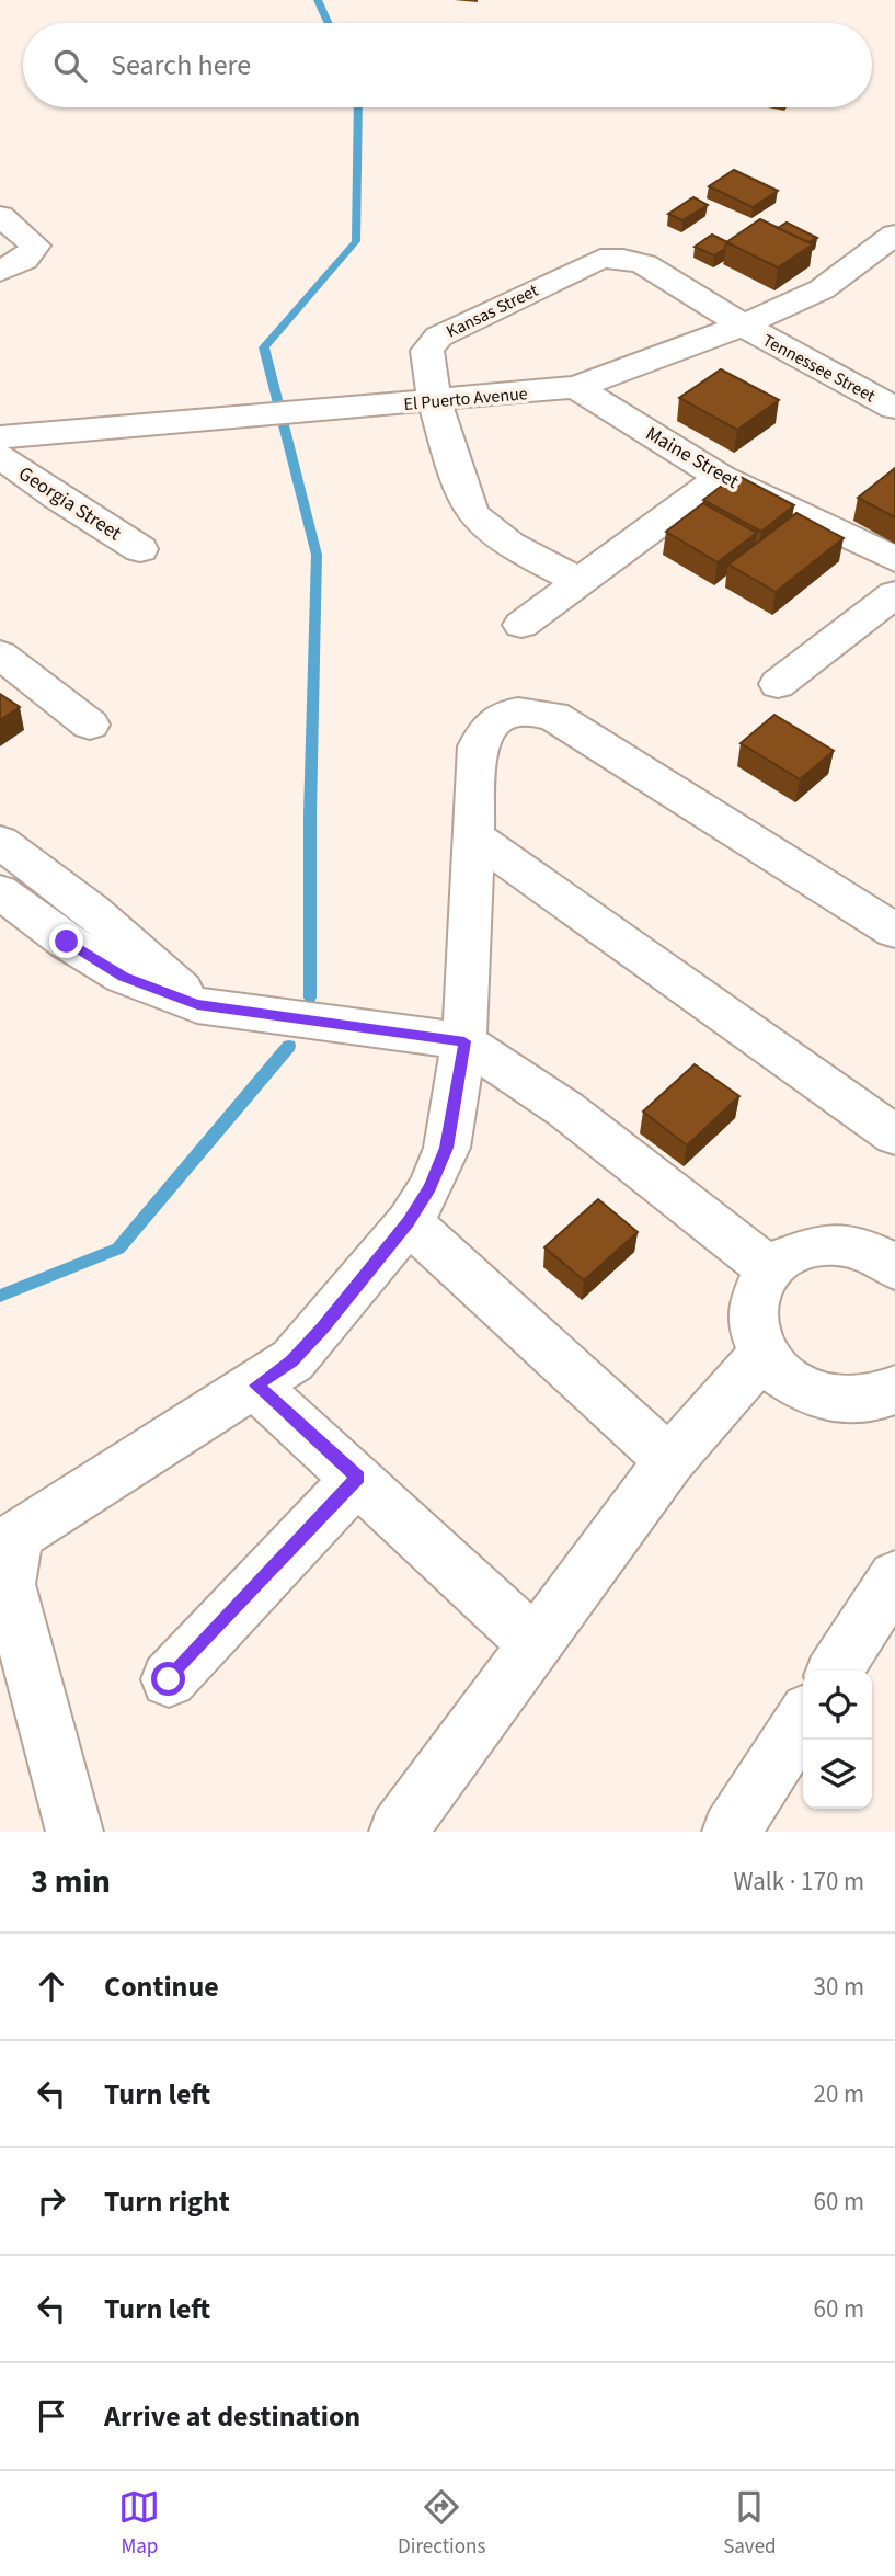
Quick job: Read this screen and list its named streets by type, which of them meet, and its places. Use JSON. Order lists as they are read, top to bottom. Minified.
{"streets":{"street":["Kansas Street","Tennessee Street","El Puerto Avenue","Maine Street","Georgia Street"]},"crossings":[["Kansas Street","Tennessee Street"],["Kansas Street","El Puerto Avenue"],["Tennessee Street","El Puerto Avenue"],["El Puerto Avenue","Maine Street"]],"page":{"search":"Search here","heading":["3 min","Walk · 170 m"],"list":[["Continue","30 m"],["Turn left","20 m"],["Turn right","60 m"],["Turn left","60 m"],"Arrive at destination"],"nav":["Map","Directions","Saved"]}}
